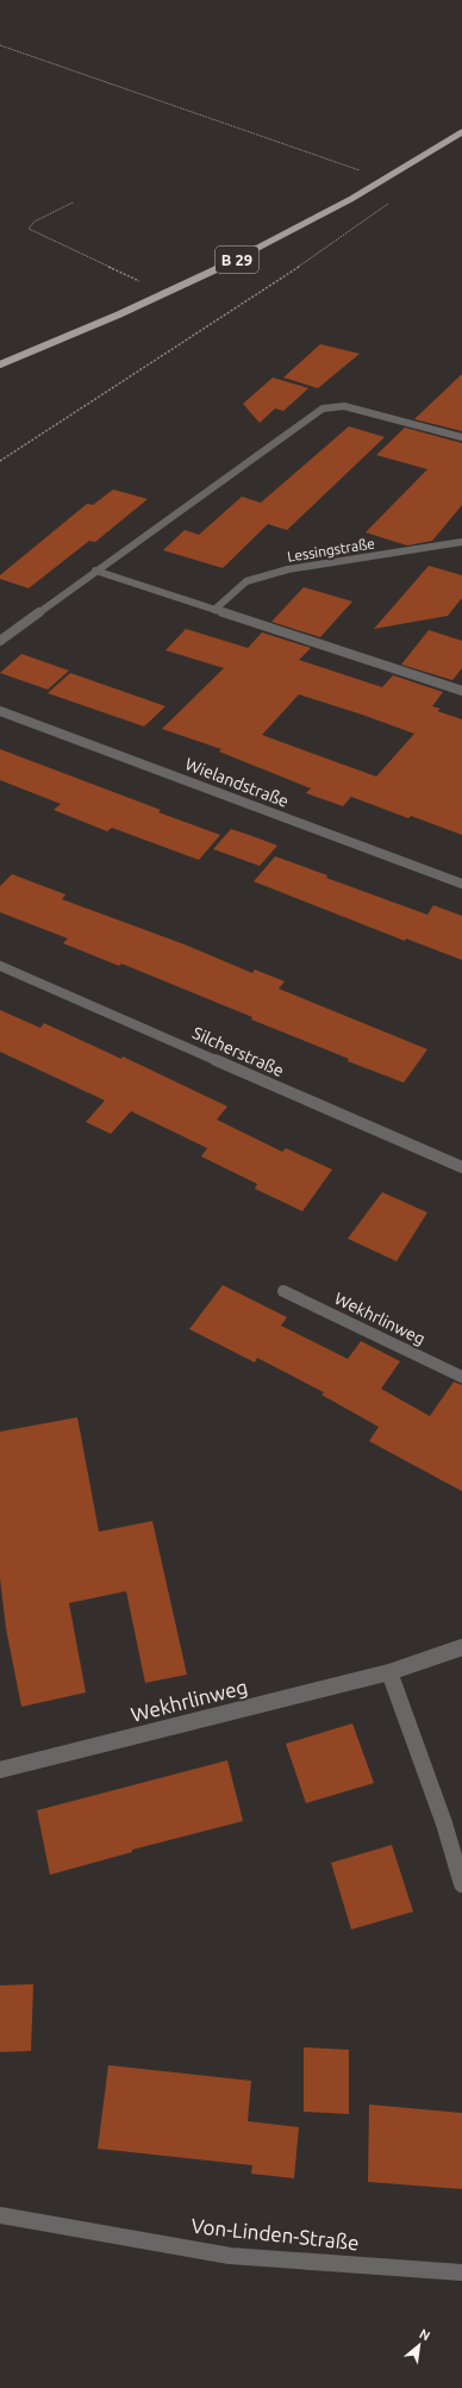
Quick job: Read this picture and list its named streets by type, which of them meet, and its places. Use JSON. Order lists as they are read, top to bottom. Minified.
{"streets":{"main road":["B 29"],"street":["Lessingstraße","Wielandstraße","Silcherstraße","Wekhrlinweg","Von-Linden-Straße"]},"north":"top right"}
